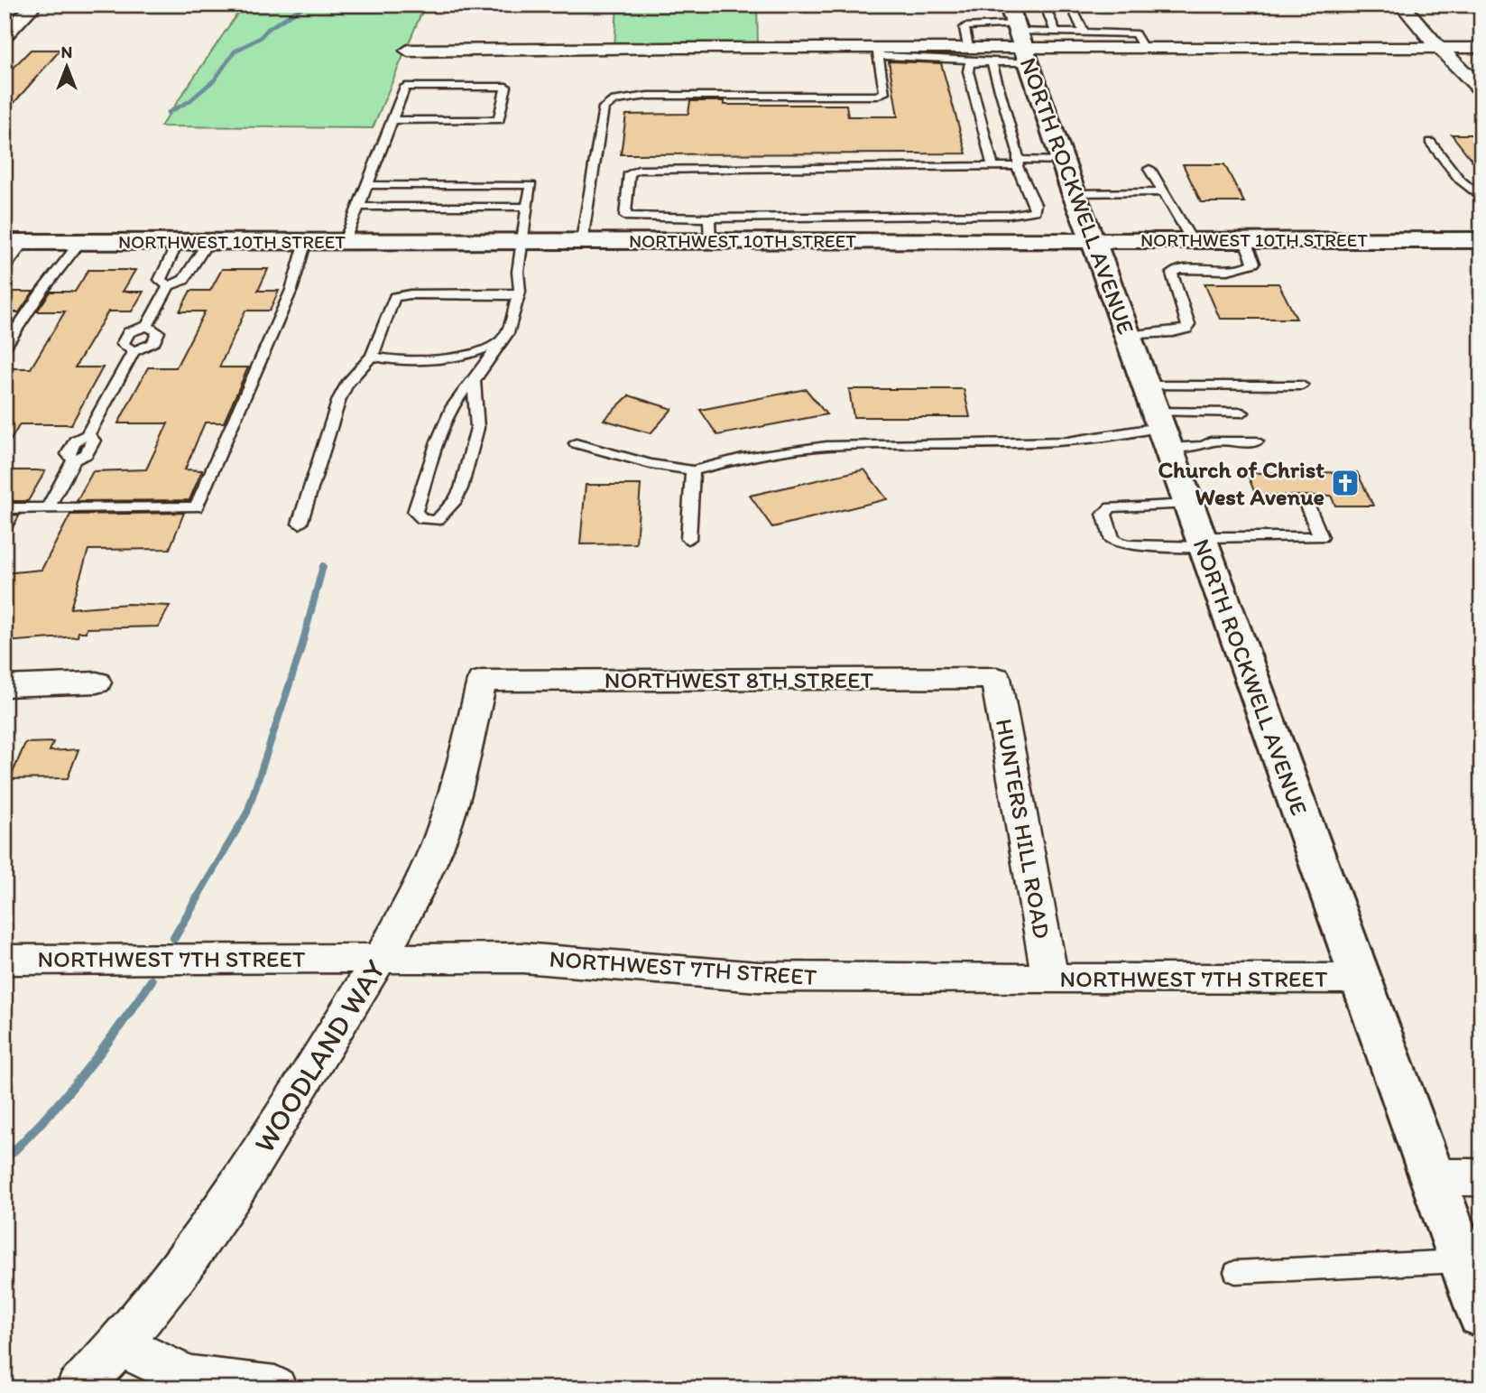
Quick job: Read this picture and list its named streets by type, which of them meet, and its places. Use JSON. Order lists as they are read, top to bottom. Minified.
{"streets":{"main road":["NORTH ROCKWELL AVENUE","NORTHWEST 10TH STREET"],"street":["NORTHWEST 8TH STREET","HUNTERS HILL ROAD","NORTHWEST 7TH STREET","WOODLAND WAY"]},"crossings":[["NORTH ROCKWELL AVENUE","NORTHWEST 10TH STREET"],["NORTH ROCKWELL AVENUE","NORTHWEST 7TH STREET"],["NORTHWEST 8TH STREET","HUNTERS HILL ROAD"],["NORTHWEST 8TH STREET","WOODLAND WAY"],["HUNTERS HILL ROAD","NORTHWEST 7TH STREET"],["NORTHWEST 7TH STREET","WOODLAND WAY"]],"places":{"church":["Church of Christ West Avenue"]},"north":"top"}
